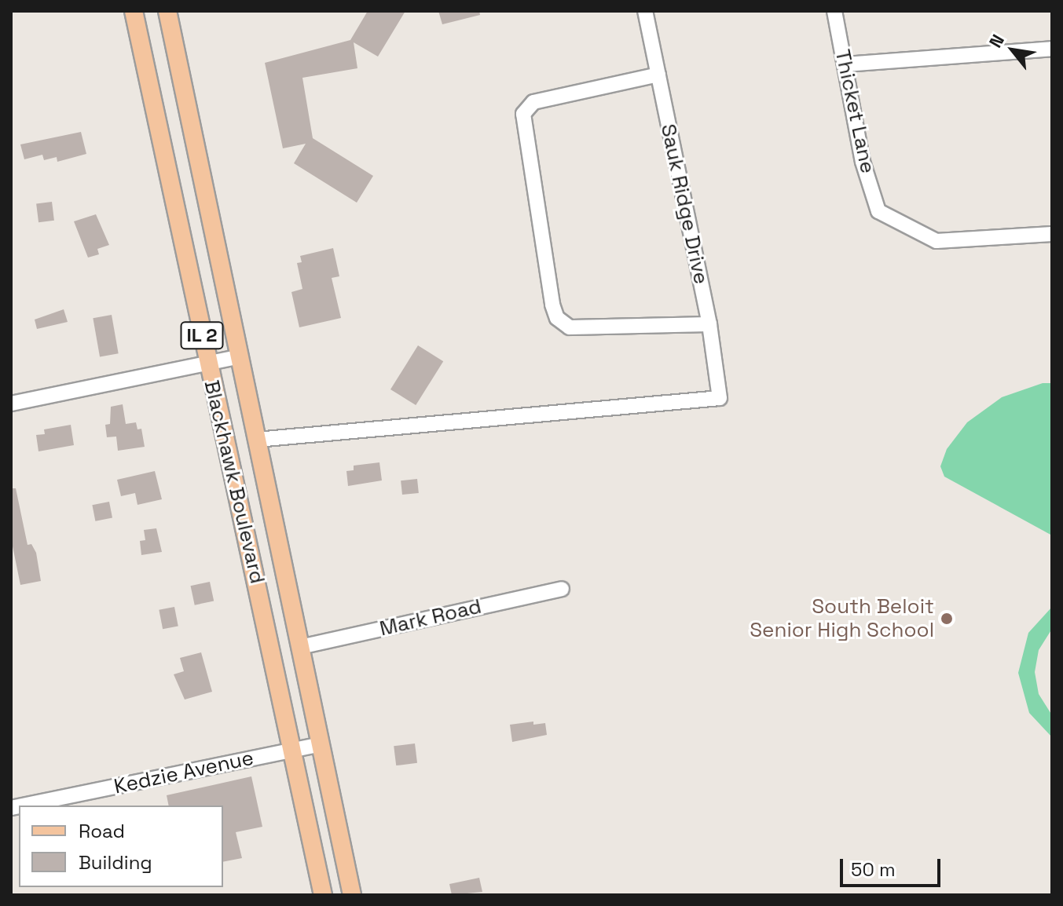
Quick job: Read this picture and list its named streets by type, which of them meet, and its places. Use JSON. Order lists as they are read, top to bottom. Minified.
{"streets":{"main road":["IL 2","Blackhawk Boulevard"],"street":["Thicket Lane","Sauk Ridge Drive","Mark Road","Kedzie Avenue"]},"crossings":[["Sauk Ridge Drive","Blackhawk Boulevard"],["IL 2","Blackhawk Boulevard"],["IL 2","Mark Road"],["IL 2","Kedzie Avenue"],["Blackhawk Boulevard","Mark Road"],["Blackhawk Boulevard","Kedzie Avenue"]],"places":["South Beloit Senior High School"],"legend":["Road","Building"],"scale_bar":"50 m","north":"top left"}
